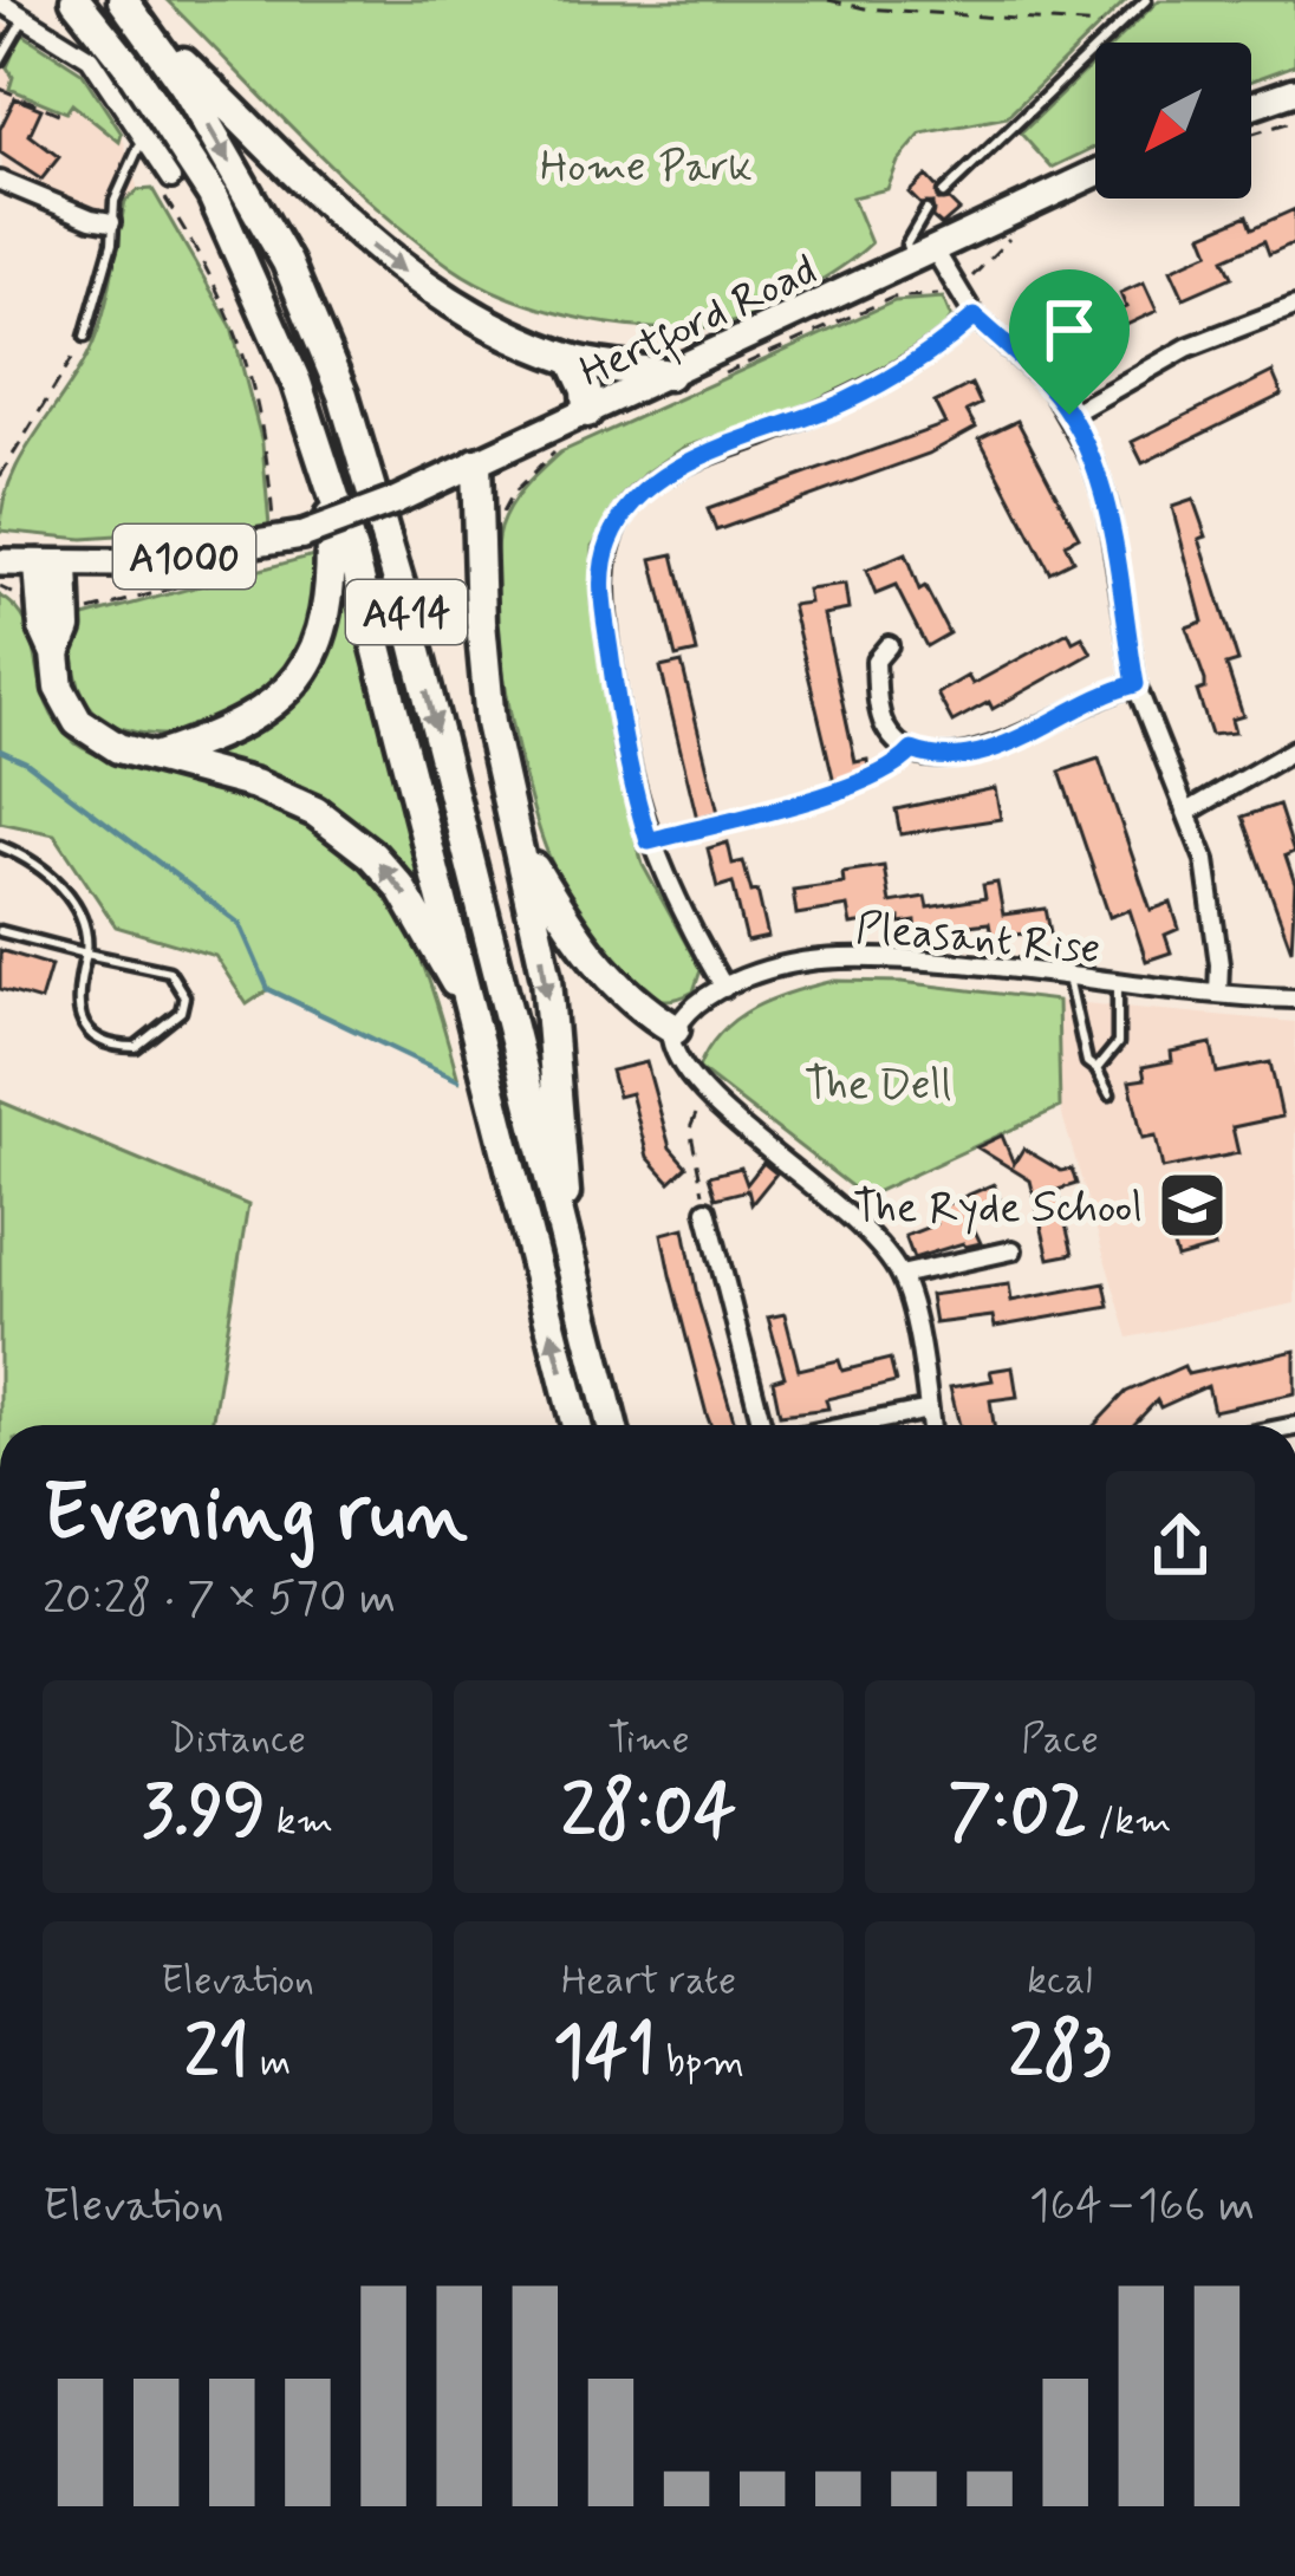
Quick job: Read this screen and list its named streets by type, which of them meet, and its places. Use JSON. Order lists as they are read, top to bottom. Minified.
{"streets":{"highway":["A414"],"main road":["Hertford Road","A1000"],"street":["Pleasant Rise"]},"crossings":[["Hertford Road","A1000"],["Hertford Road","A414"],["A1000","A414"]],"parks":["Home Park","The Dell"],"places":{"school or university":["The Ryde School"]},"north":"bottom left","page":{"heading":["Evening run","20:28 · 7 × 570 m"],"stats":[["Distance","3.99 km"],["Time","28:04"],["Pace","7:02 /km"],["Elevation","21 m"],["Heart rate","141 bpm"],["kcal","283"]],"chart":["Elevation","164–166 m"]}}
